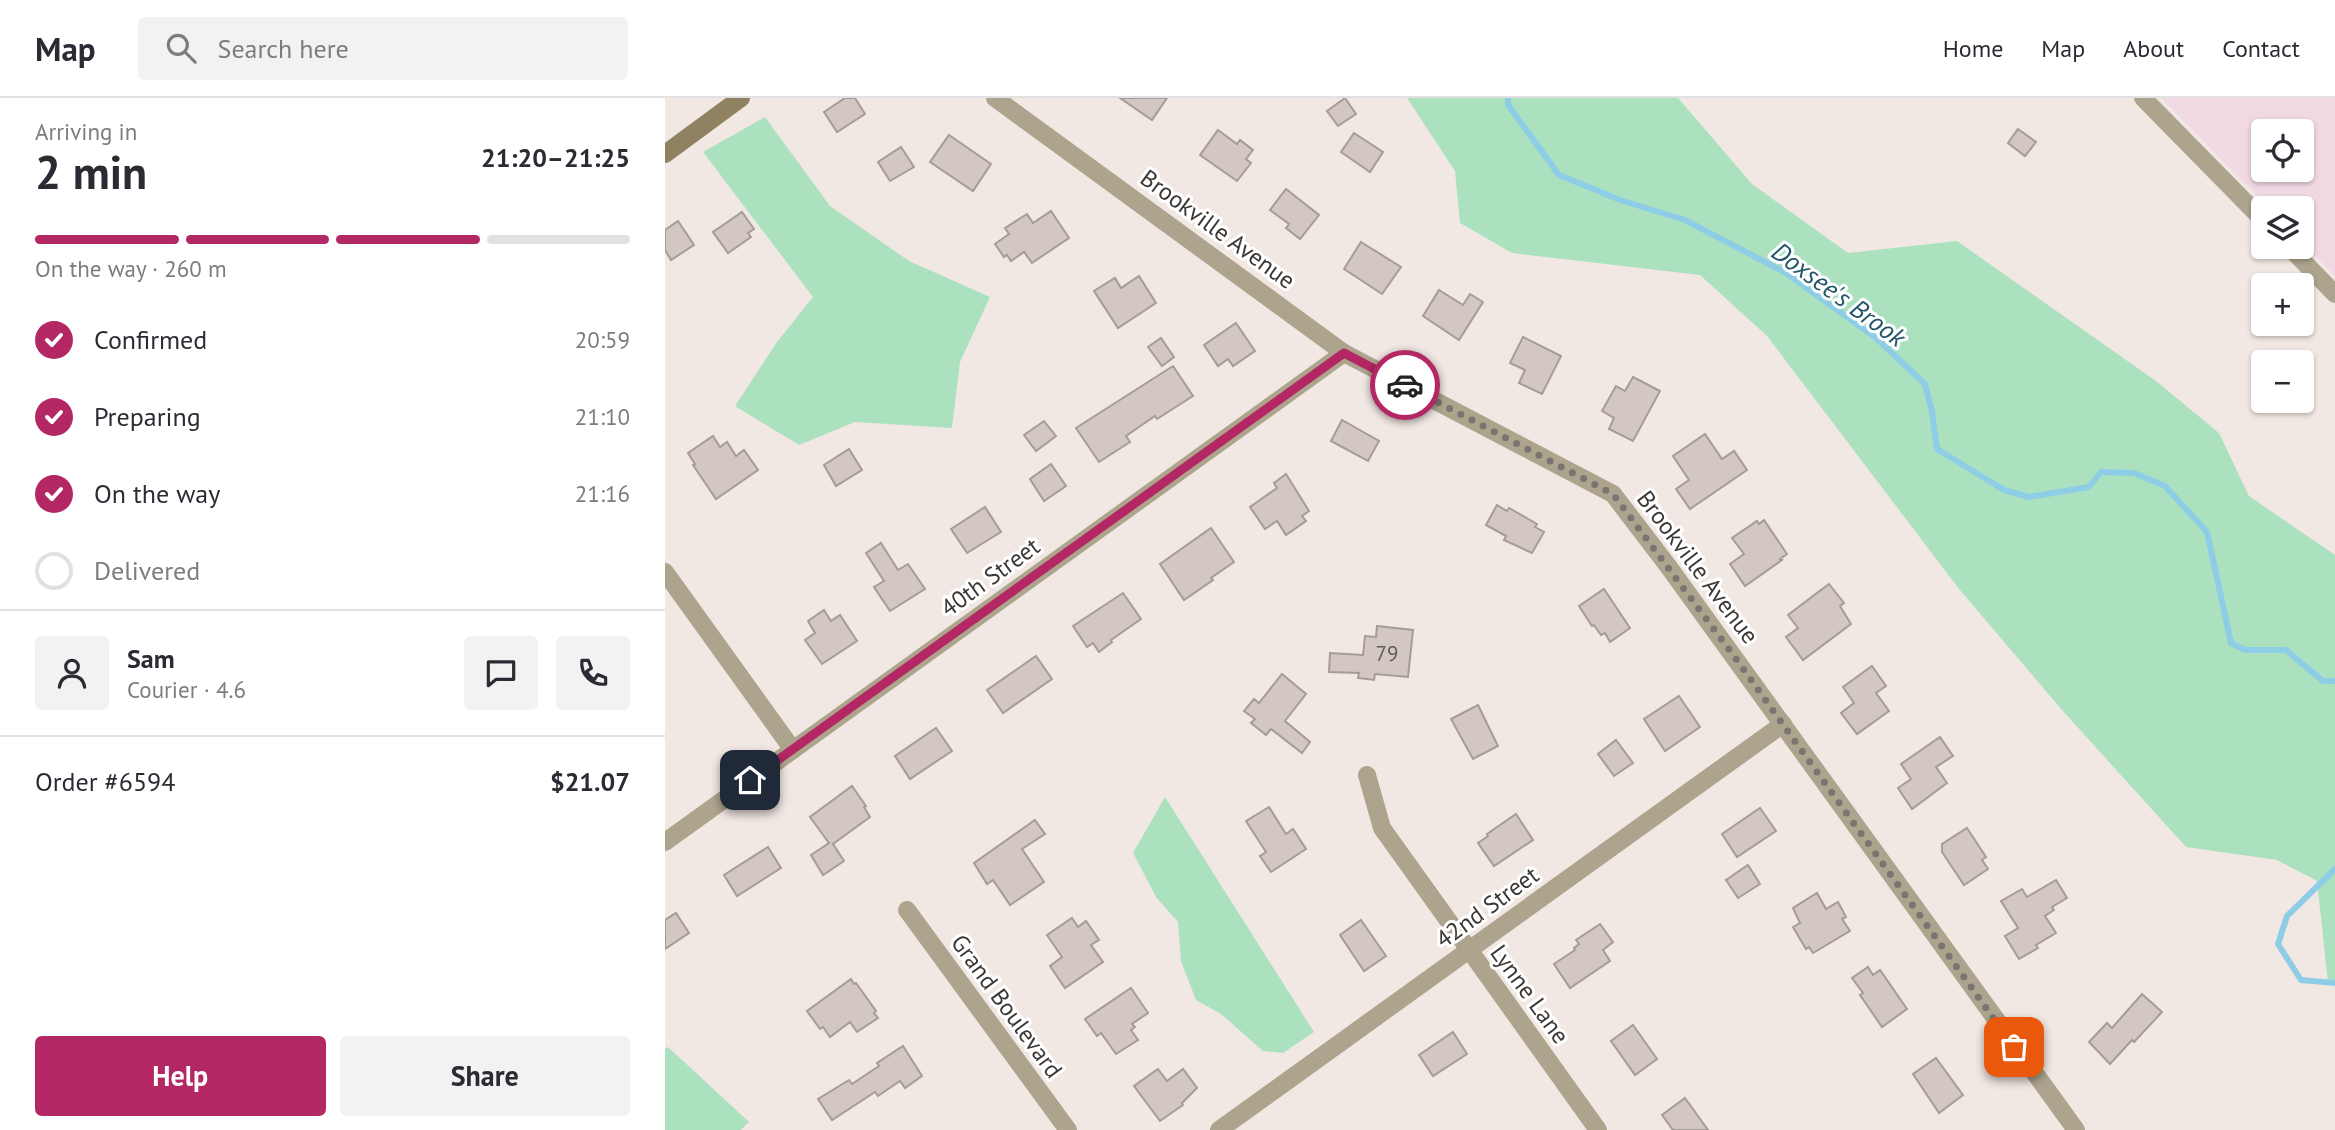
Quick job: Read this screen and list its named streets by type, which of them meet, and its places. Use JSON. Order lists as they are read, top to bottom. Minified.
{"streets":{"street":["Brookville Avenue","40th Street","42nd Street","Lynne Lane","Grand Boulevard"]},"crossings":[["Brookville Avenue","40th Street"],["Brookville Avenue","42nd Street"],["42nd Street","Lynne Lane"]],"water":["Doxsee's Brook"],"house_numbers":["79"],"page":{"header":"Map","search":"Search here","nav":["Home","Map","About","Contact"],"heading":["2 min","Arriving in","21:20–21:25"],"panel":["Sam","Courier · 4.6","Order #6594","$21.07"],"map_buttons":["+","−"],"bar":"On the way · 260 m","list":[["Confirmed","20:59"],["Preparing","21:10"],["On the way","21:16"],"Delivered"],"buttons":["Help","Share"]}}
